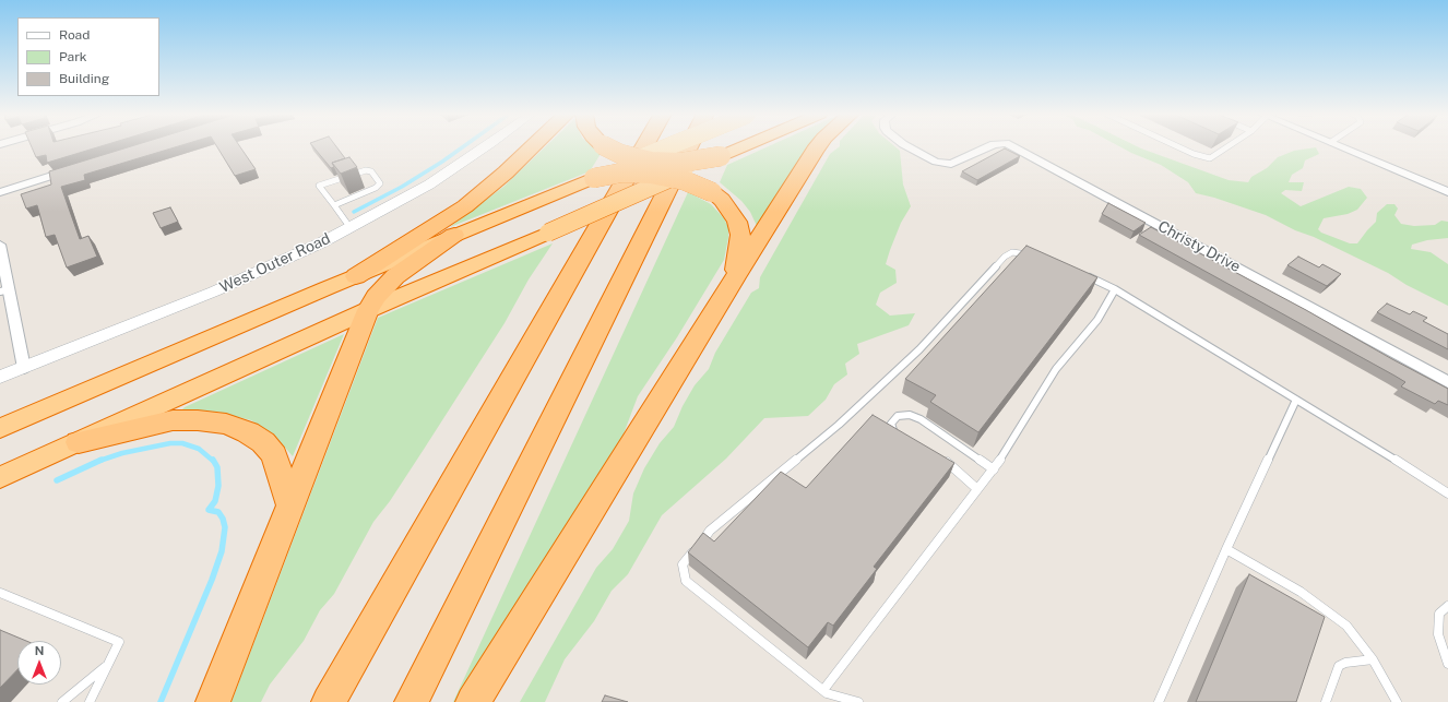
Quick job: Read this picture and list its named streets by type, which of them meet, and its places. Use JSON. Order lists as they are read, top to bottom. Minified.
{"streets":{"street":["Christy Drive","West Outer Road"]},"legend":["Road","Park","Building"],"north":"top"}
